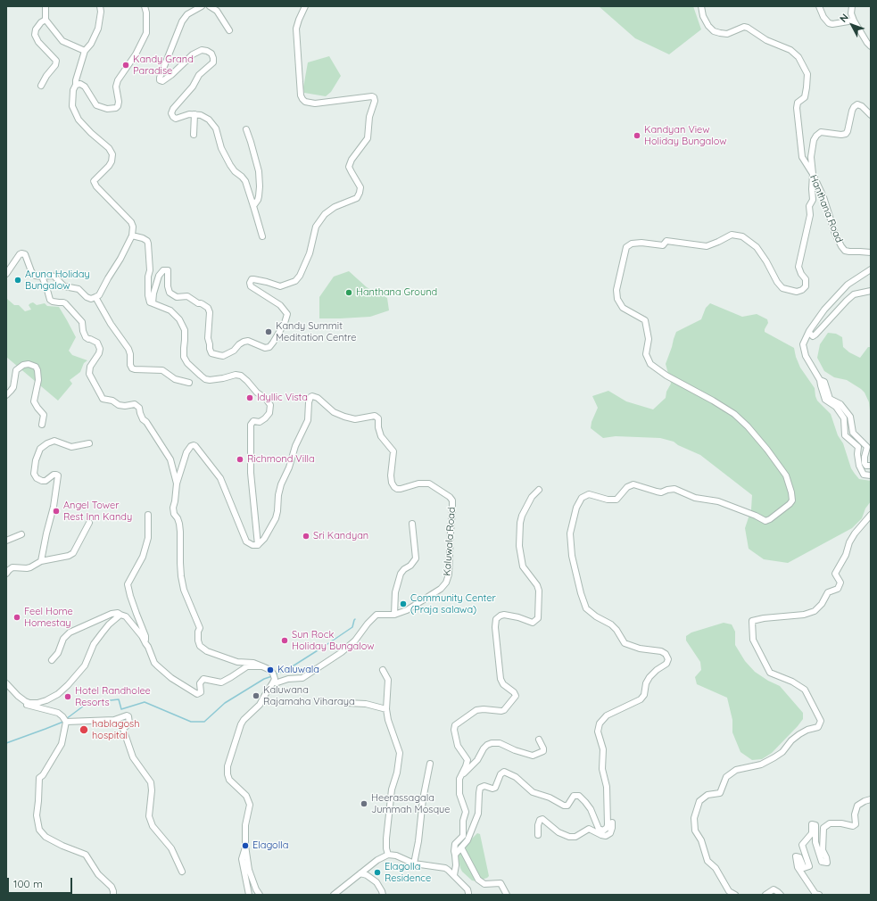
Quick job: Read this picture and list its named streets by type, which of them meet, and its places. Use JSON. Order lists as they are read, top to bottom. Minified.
{"streets":{"street":["Hanthana Road","Kaluwala Road"]},"places":["Kandy Grand Paradise","Kandyan View Holiday Bungalow","Aruna Holiday Bungalow","Hanthana Ground","Kandy Summit Meditation Centre","Idyllic Vista","Richmond Villa","Angel Tower Rest Inn Kandy","Sri Kandyan","Community Center (Praja salawa)","Feel Home Homestay","Sun Rock Holiday Bungalow","Kaluwala","Kaluwana Rajamaha Viharaya","Hotel Randholee Resorts","hablagosh hospital","Heerassagala Jummah Mosque","Elagolla","Elagolla Residence"],"scale_bar":"100 m","north":"top left"}
